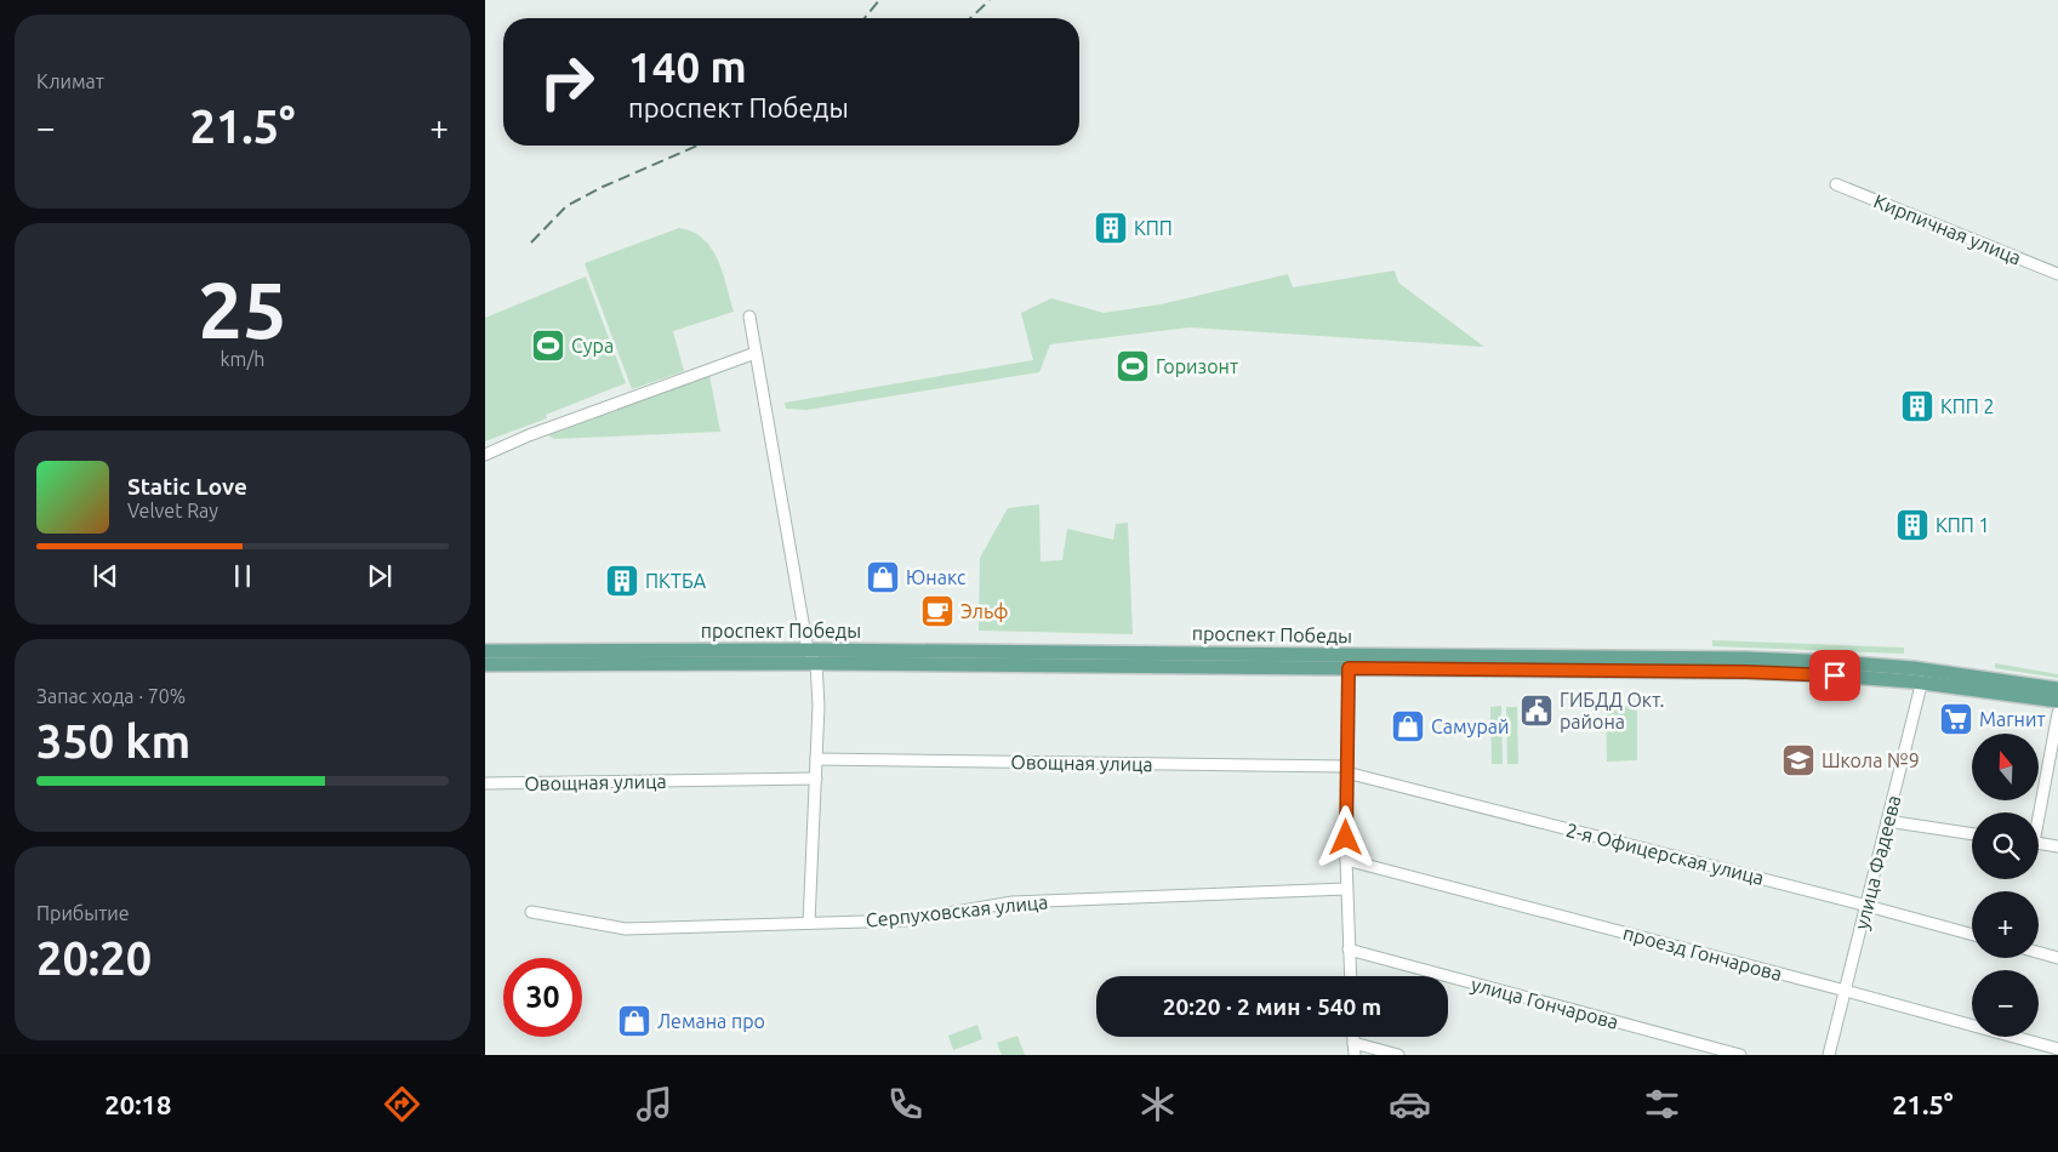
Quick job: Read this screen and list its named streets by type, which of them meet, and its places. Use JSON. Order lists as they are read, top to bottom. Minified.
{"streets":{"main road":["проспект Победы"],"street":["Кирпичная улица","Овощная улица","2-я Офицерская улица","улица Фадеева","Серпуховская улица","проезд Гончарова","улица Гончарова"]},"crossings":[["проспект Победы","улица Фадеева"],["Овощная улица","2-я Офицерская улица"],["2-я Офицерская улица","улица Фадеева"],["улица Фадеева","проезд Гончарова"]],"places":{"building":["КПП","КПП 2","КПП 1","ПКТБА"],"sports":["Сура","Горизонт"],"shop":["Юнакс","Самурай","Лемана про"],"cafe":["Эльф"],"public building":["ГИБДД Окт. района"],"supermarket":["Магнит"],"school or university":["Школа №9"]},"north":"top","page":{"tile":["Климат",["25","km/h"],["Запас хода · 70%","350 km"],["Прибытие","20:20"]],"turn":["140 m","проспект Победы"],"heat":["−","21.5°","+"],"song":["Static Love","Velvet Ray"],"map_buttons":["+","−"],"limit":"30","trip":"20:20 · 2 мин · 540 m","tabs":["20:18","21.5°"]}}
